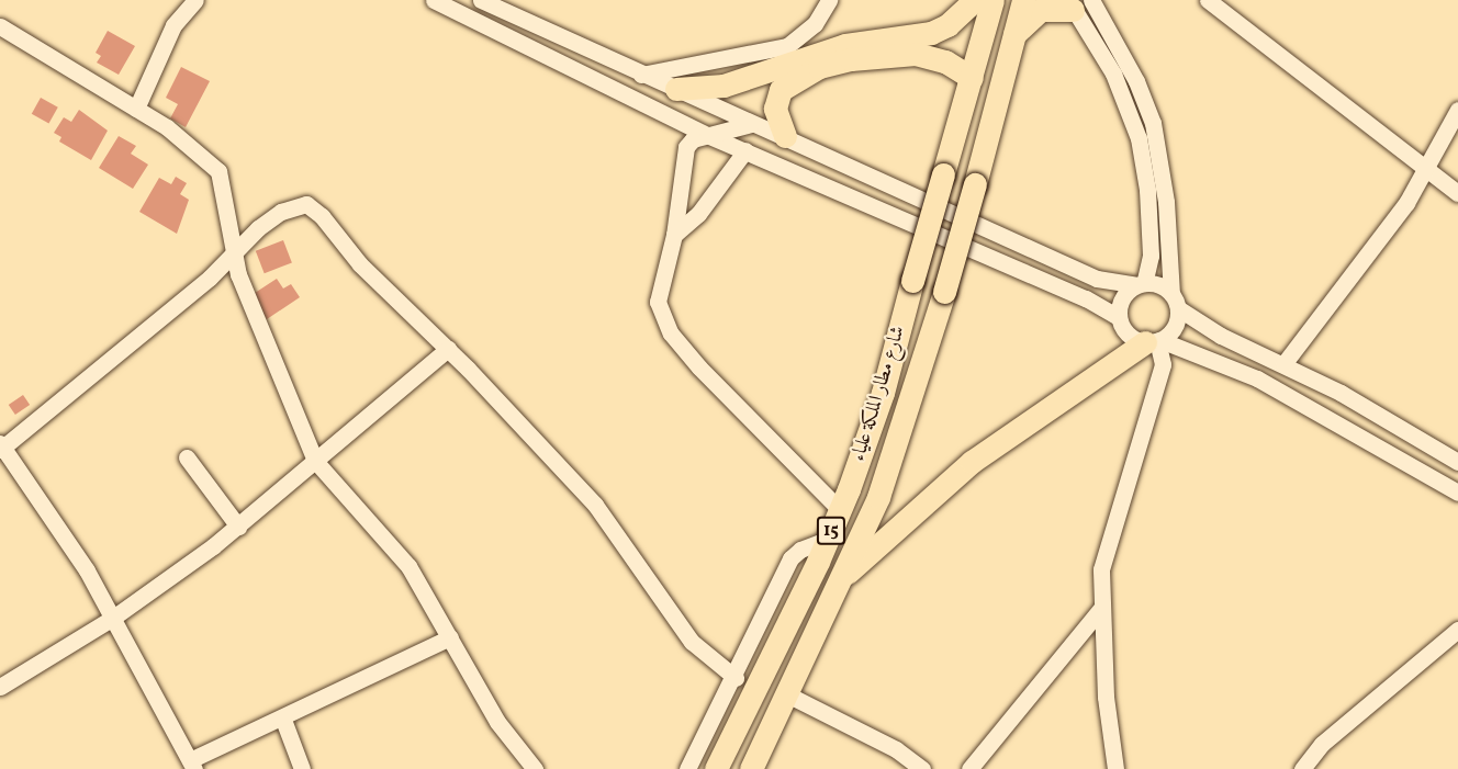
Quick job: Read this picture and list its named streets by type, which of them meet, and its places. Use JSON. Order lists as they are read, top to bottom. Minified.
{"streets":{"highway":["شارع مطار الملكة علياء","15"]}}
